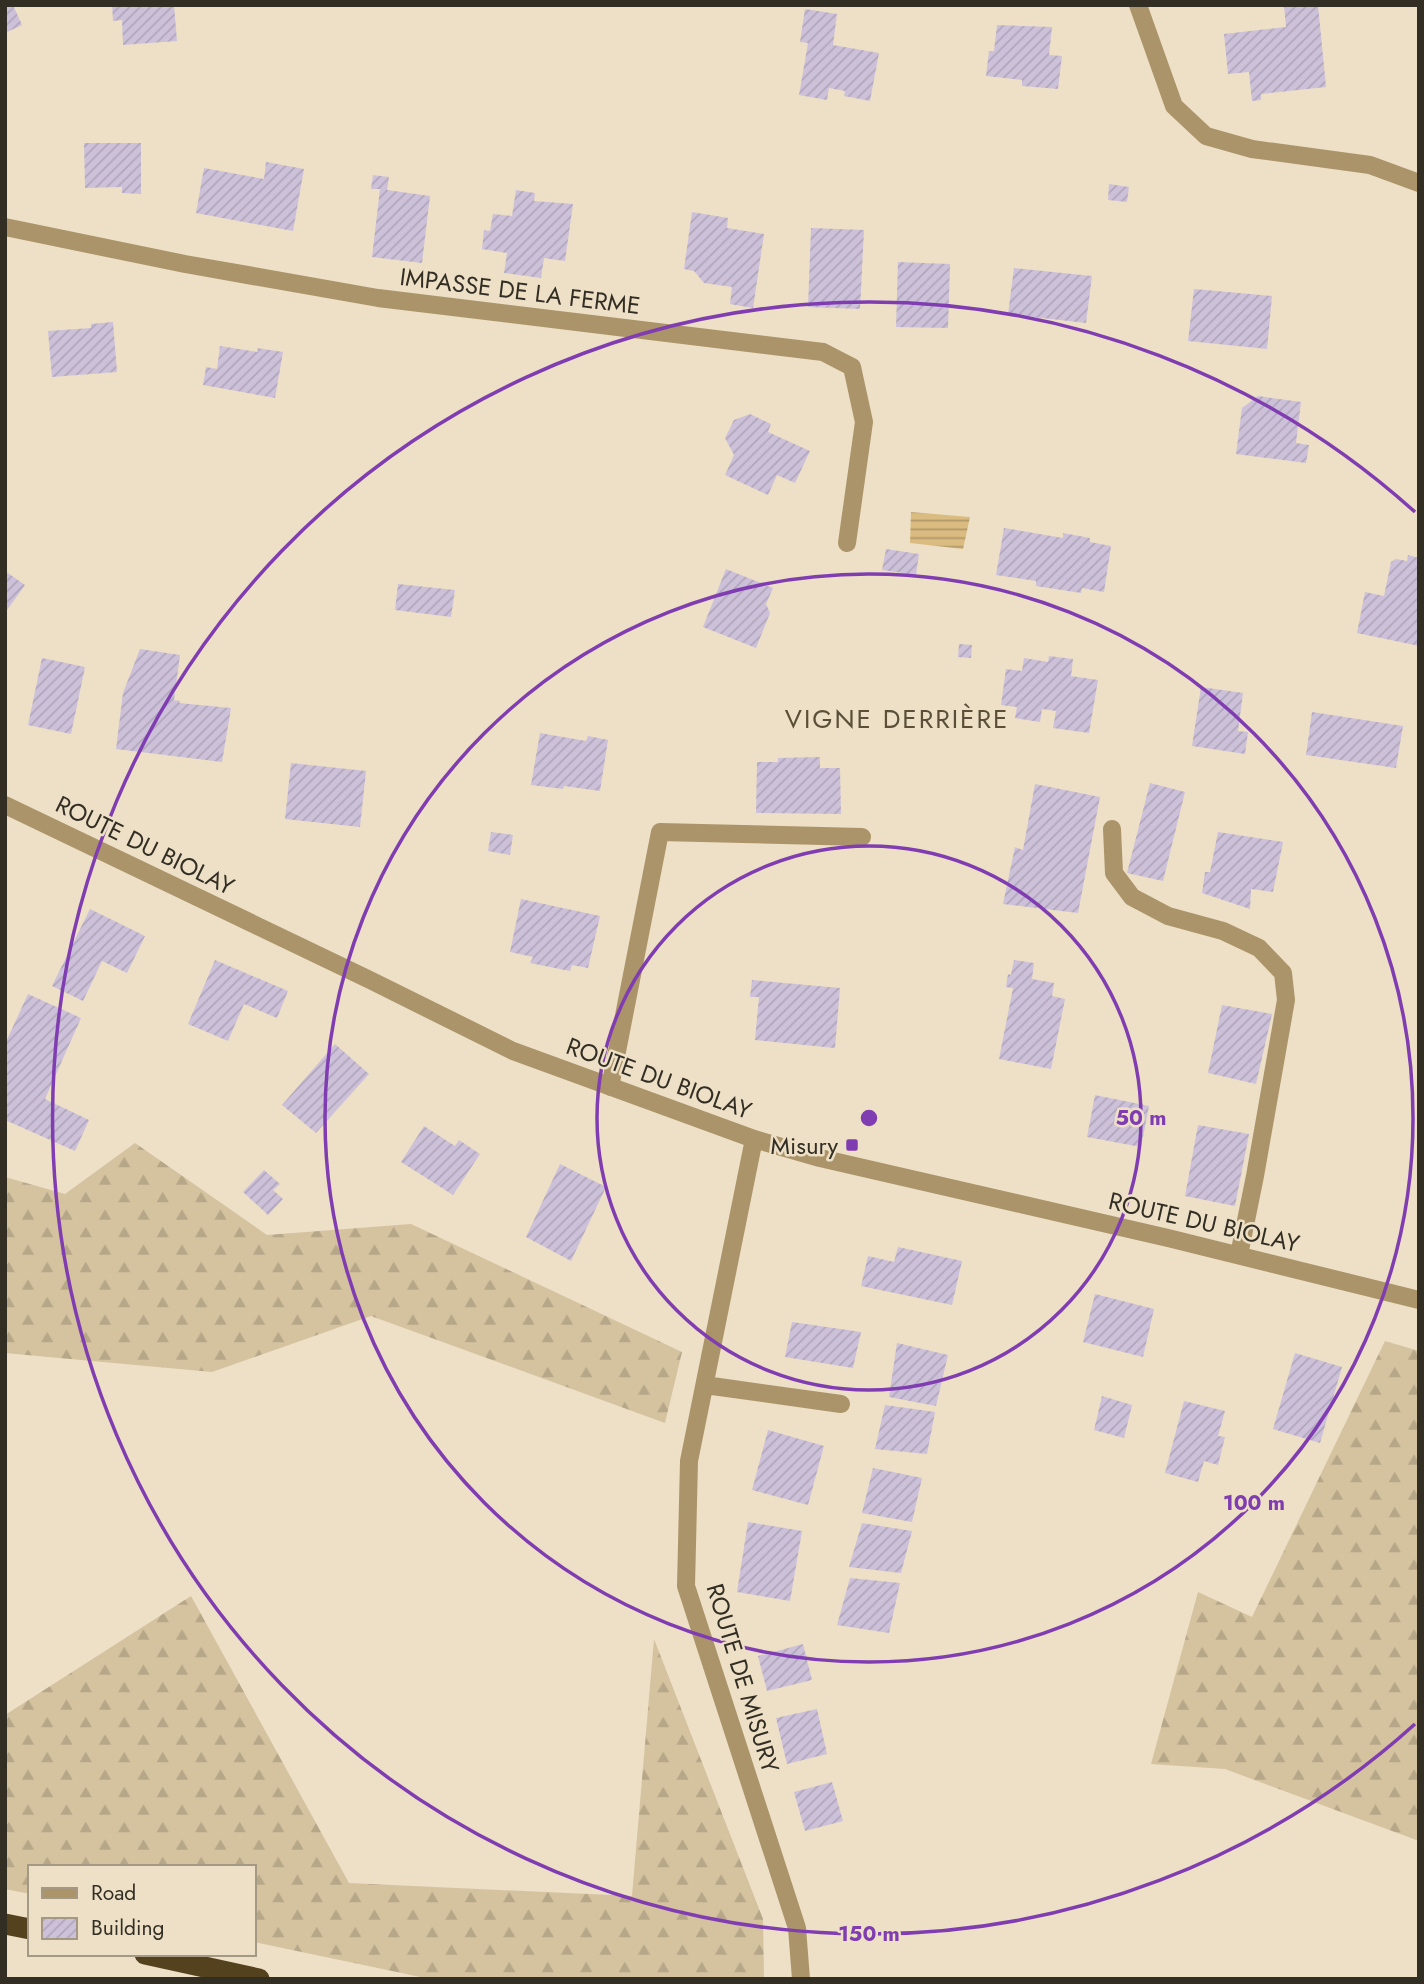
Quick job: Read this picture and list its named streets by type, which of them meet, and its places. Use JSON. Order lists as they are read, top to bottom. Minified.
{"streets":{"street":["IMPASSE DE LA FERME","ROUTE DU BIOLAY","ROUTE DE MISURY"]},"crossings":[["ROUTE DU BIOLAY","ROUTE DE MISURY"]],"districts":["VIGNE DERRIÈRE"],"places":{"transit":["Misury"]},"legend":["Road","Building"],"rings":["50 m","100 m","150 m"]}
